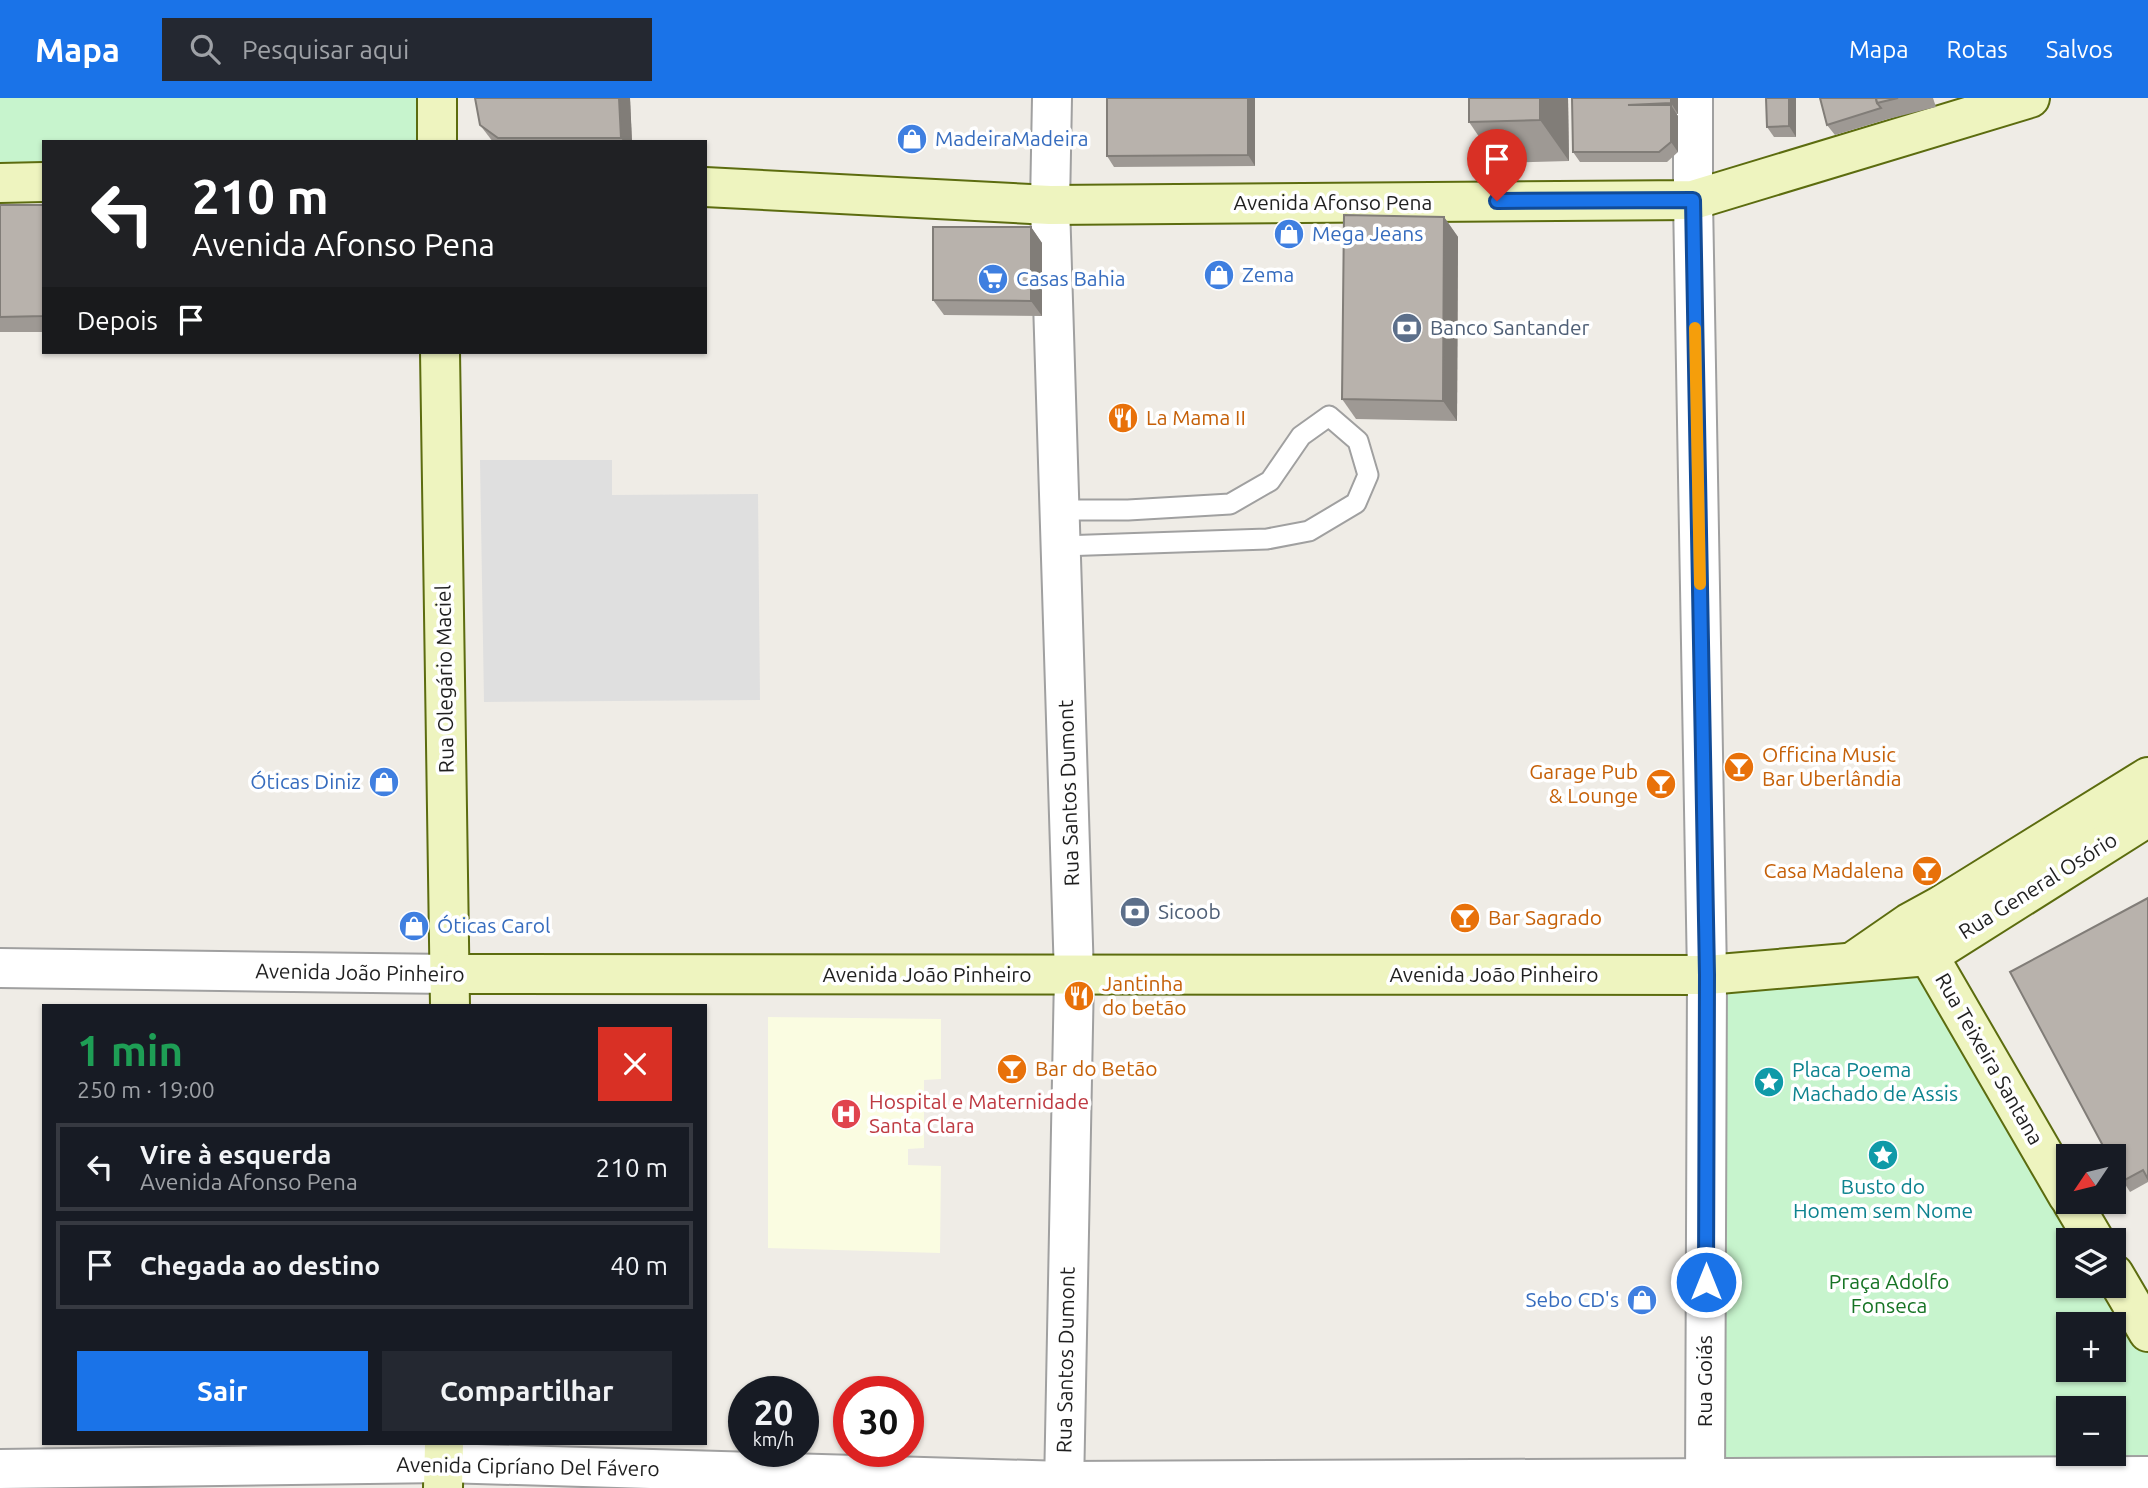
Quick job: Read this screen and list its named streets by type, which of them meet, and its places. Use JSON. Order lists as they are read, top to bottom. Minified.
{"streets":{"street":["Avenida Afonso Pena","Rua Olegário Maciel","Rua Santos Dumont","Rua General Osório","Avenida João Pinheiro","Rua Teixeira Santana","Rua Goiás","Avenida Cipríano Del Fávero"]},"crossings":[["Avenida Afonso Pena","Rua Santos Dumont"],["Avenida Afonso Pena","Rua Goiás"],["Rua Olegário Maciel","Avenida João Pinheiro"],["Rua Santos Dumont","Avenida João Pinheiro"],["Rua Santos Dumont","Avenida Cipríano Del Fávero"],["Rua General Osório","Avenida João Pinheiro"],["Rua General Osório","Rua Teixeira Santana"],["Avenida João Pinheiro","Rua Teixeira Santana"],["Avenida João Pinheiro","Rua Goiás"],["Rua Goiás","Avenida Cipríano Del Fávero"]],"parks":["Praça Adolfo Fonseca"],"places":{"shop":["MadeiraMadeira","Mega Jeans","Zema","Óticas Diniz","Óticas Carol","Sebo CD's"],"supermarket":["Casas Bahia"],"bank":["Banco Santander","Sicoob"],"restaurant":["La Mama II","Jantinha do betão"],"bar":["Officina Music Bar Uberlândia","Garage Pub & Lounge","Casa Madalena","Bar Sagrado","Bar do Betão"],"place":["Placa Poema Machado de Assis","Busto do Homem sem Nome"],"hospital":["Hospital e Maternidade Santa Clara"]},"north":"bottom left","page":{"header":"Mapa","search":"Pesquisar aqui","nav":["Mapa","Rotas","Salvos"],"turn":["210 m","Avenida Afonso Pena"],"then":"Depois","heading":["1 min","250 m · 19:00"],"list":[{"name":"Vire à esquerda","note":"Avenida Afonso Pena","value":"210 m"},{"name":"Chegada ao destino","value":"40 m"}],"map_buttons":["+","−"],"buttons":["Sair","Compartilhar"],"speed":"20 km/h","limit":"30"}}
